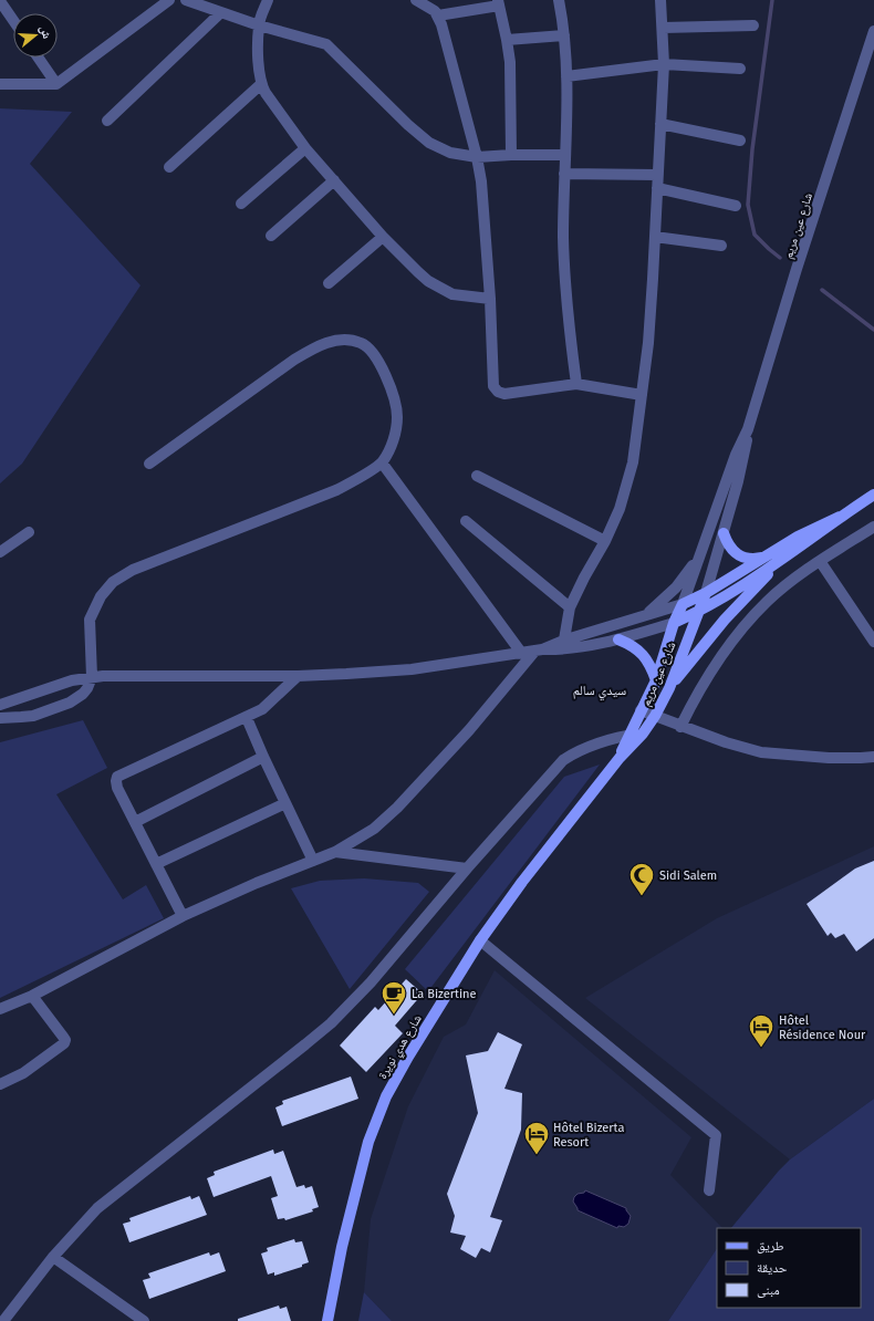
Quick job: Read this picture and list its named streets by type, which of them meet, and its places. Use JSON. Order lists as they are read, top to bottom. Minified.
{"streets":{"main road":["شارع عين مريم","شارع هدي نويرة"]},"crossings":[["شارع عين مريم","شارع هدي نويرة"]],"districts":["سيدي سالم"],"places":{"mosque":["Sidi Salem"],"cafe":["La Bizertine"],"hotel":["Hôtel Résidence Nour","Hôtel Bizerta Resort"]},"legend":["طريق","حديقة","مبنى"],"north":"right"}
